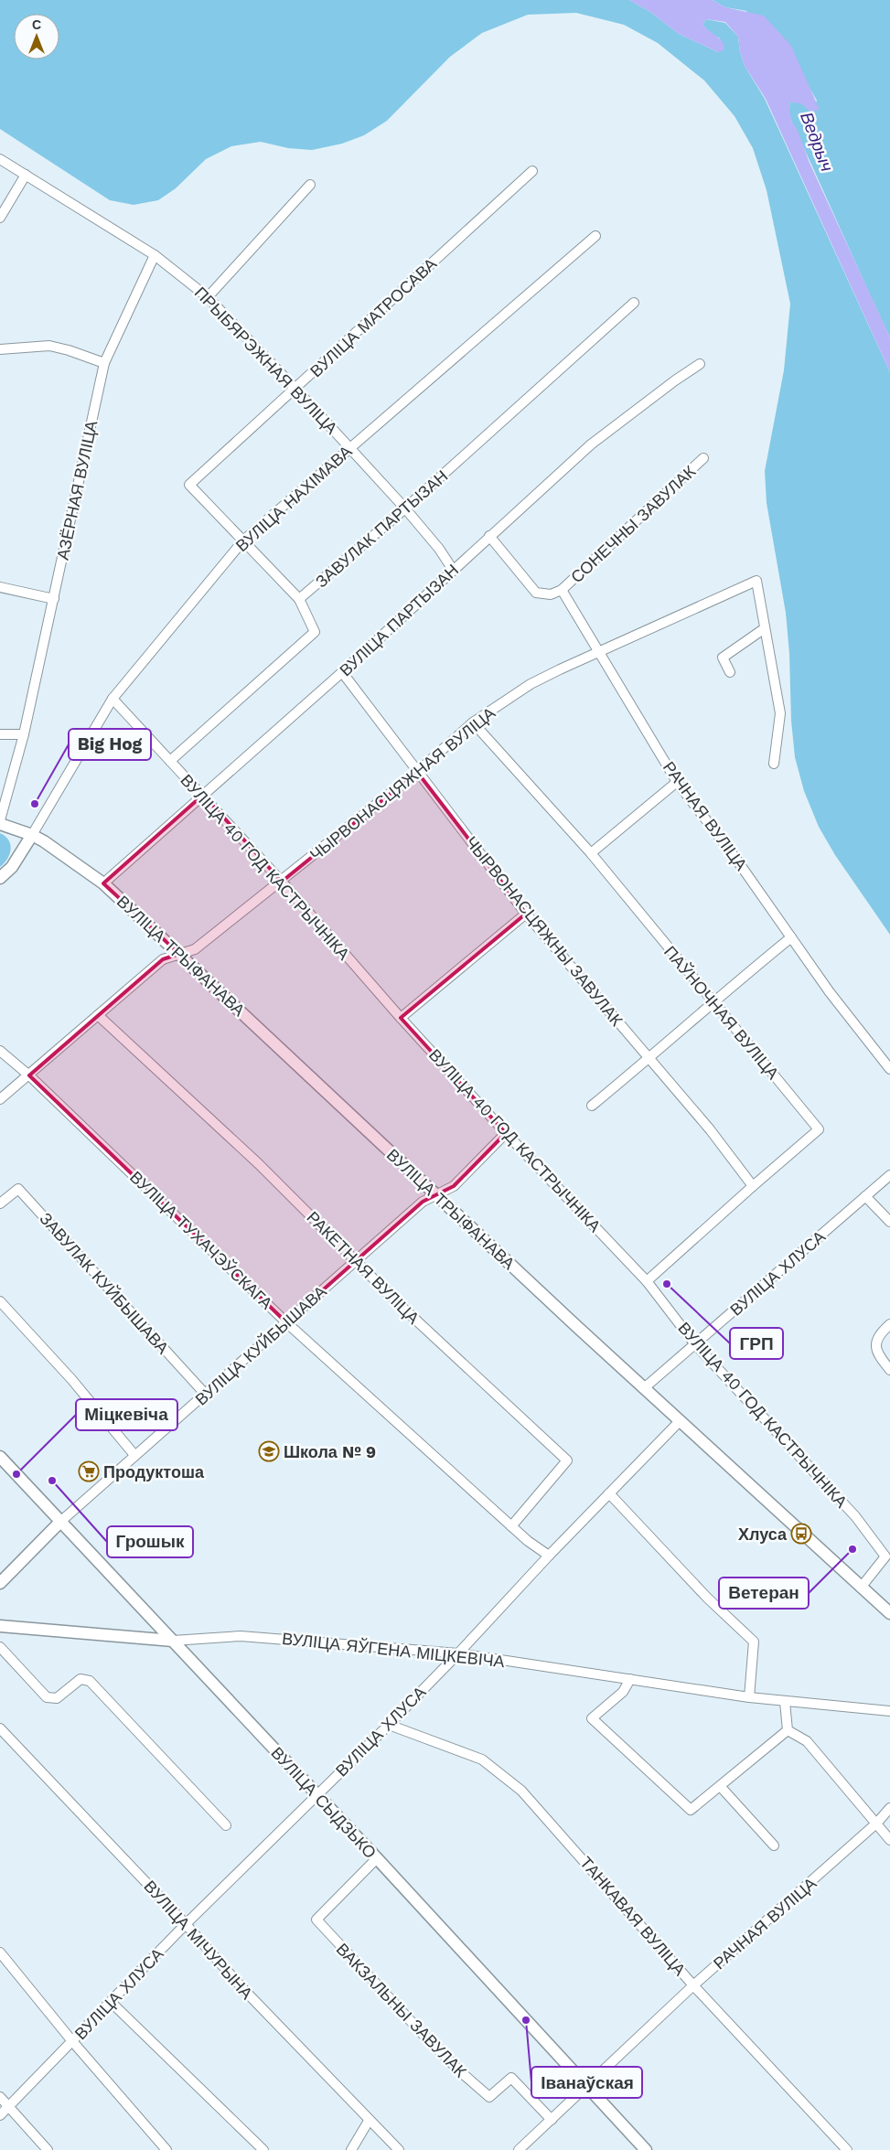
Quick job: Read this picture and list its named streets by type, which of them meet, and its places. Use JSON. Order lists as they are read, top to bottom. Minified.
{"streets":{"street":["ВУЛІЦА МАТРОСАВА","ПРЫБЯРЭЖНАЯ ВУЛІЦА","АЗЁРНАЯ ВУЛІЦА","ВУЛІЦА НАХІМАВА","СОНЕЧНЫ ЗАВУЛАК","ЗАВУЛАК ПАРТЫЗАН","ВУЛІЦА ПАРТЫЗАН","ЧЫРВОНАСЦЯЖНАЯ ВУЛІЦА","РАЧНАЯ ВУЛІЦА","ВУЛІЦА 40 ГОД КАСТРЫЧНІКА","ЧЫРВОНАСЦЯЖНЫ ЗАВУЛАК","ВУЛІЦА ТРЫФАНАВА","ПАЎНОЧНАЯ ВУЛІЦА","ВУЛІЦА ТУХАЧЭЎСКАГА","РАКЕТНАЯ ВУЛІЦА","ВУЛІЦА ХЛУСА","ЗАВУЛАК КУЙБЫШАВА","ВУЛІЦА КУЙБЫШАВА","ВУЛІЦА ЯЎГЕНА МІЦКЕВІЧА","ВУЛІЦА СЫДЗЬКО","ТАНКАВАЯ ВУЛІЦА","ВУЛІЦА МІЧУРЫНА","ВАКЗАЛЬНЫ ЗАВУЛАК"]},"crossings":[["ВУЛІЦА МАТРОСАВА","ПРЫБЯРЭЖНАЯ ВУЛІЦА"],["ВУЛІЦА МАТРОСАВА","ВУЛІЦА НАХІМАВА"],["ПРЫБЯРЭЖНАЯ ВУЛІЦА","АЗЁРНАЯ ВУЛІЦА"],["ПРЫБЯРЭЖНАЯ ВУЛІЦА","ВУЛІЦА НАХІМАВА"],["ПРЫБЯРЭЖНАЯ ВУЛІЦА","ЗАВУЛАК ПАРТЫЗАН"],["ПРЫБЯРЭЖНАЯ ВУЛІЦА","ВУЛІЦА ПАРТЫЗАН"],["ВУЛІЦА НАХІМАВА","ВУЛІЦА 40 ГОД КАСТРЫЧНІКА"],["ВУЛІЦА НАХІМАВА","ВУЛІЦА ТРЫФАНАВА"],["СОНЕЧНЫ ЗАВУЛАК","РАЧНАЯ ВУЛІЦА"],["ЗАВУЛАК ПАРТЫЗАН","ВУЛІЦА 40 ГОД КАСТРЫЧНІКА"],["ВУЛІЦА ПАРТЫЗАН","ВУЛІЦА 40 ГОД КАСТРЫЧНІКА"],["ВУЛІЦА ПАРТЫЗАН","ЧЫРВОНАСЦЯЖНЫ ЗАВУЛАК"],["ВУЛІЦА ПАРТЫЗАН","ВУЛІЦА ТРЫФАНАВА"],["ЧЫРВОНАСЦЯЖНАЯ ВУЛІЦА","РАЧНАЯ ВУЛІЦА"],["ЧЫРВОНАСЦЯЖНАЯ ВУЛІЦА","ВУЛІЦА 40 ГОД КАСТРЫЧНІКА"],["ЧЫРВОНАСЦЯЖНАЯ ВУЛІЦА","ЧЫРВОНАСЦЯЖНЫ ЗАВУЛАК"],["ЧЫРВОНАСЦЯЖНАЯ ВУЛІЦА","ВУЛІЦА ТРЫФАНАВА"],["ЧЫРВОНАСЦЯЖНАЯ ВУЛІЦА","ПАЎНОЧНАЯ ВУЛІЦА"],["ЧЫРВОНАСЦЯЖНАЯ ВУЛІЦА","ВУЛІЦА ТУХАЧЭЎСКАГА"],["ЧЫРВОНАСЦЯЖНАЯ ВУЛІЦА","РАКЕТНАЯ ВУЛІЦА"],["РАЧНАЯ ВУЛІЦА","ВУЛІЦА СЫДЗЬКО"],["РАЧНАЯ ВУЛІЦА","ТАНКАВАЯ ВУЛІЦА"],["РАЧНАЯ ВУЛІЦА","ВАКЗАЛЬНЫ ЗАВУЛАК"],["ВУЛІЦА 40 ГОД КАСТРЫЧНІКА","ВУЛІЦА ТРЫФАНАВА"],["ВУЛІЦА 40 ГОД КАСТРЫЧНІКА","ПАЎНОЧНАЯ ВУЛІЦА"],["ВУЛІЦА 40 ГОД КАСТРЫЧНІКА","ВУЛІЦА ХЛУСА"],["ВУЛІЦА 40 ГОД КАСТРЫЧНІКА","ВУЛІЦА КУЙБЫШАВА"],["ЧЫРВОНАСЦЯЖНЫ ЗАВУЛАК","ПАЎНОЧНАЯ ВУЛІЦА"],["ВУЛІЦА ТРЫФАНАВА","ВУЛІЦА ХЛУСА"],["ВУЛІЦА ТРЫФАНАВА","ВУЛІЦА КУЙБЫШАВА"],["ВУЛІЦА ТУХАЧЭЎСКАГА","РАКЕТНАЯ ВУЛІЦА"],["ВУЛІЦА ТУХАЧЭЎСКАГА","ВУЛІЦА ХЛУСА"],["ВУЛІЦА ТУХАЧЭЎСКАГА","ВУЛІЦА КУЙБЫШАВА"],["РАКЕТНАЯ ВУЛІЦА","ВУЛІЦА КУЙБЫШАВА"],["ВУЛІЦА ХЛУСА","ВУЛІЦА ЯЎГЕНА МІЦКЕВІЧА"],["ВУЛІЦА ХЛУСА","ВУЛІЦА СЫДЗЬКО"],["ВУЛІЦА ХЛУСА","ТАНКАВАЯ ВУЛІЦА"],["ВУЛІЦА ХЛУСА","ВУЛІЦА МІЧУРЫНА"],["ЗАВУЛАК КУЙБЫШАВА","ВУЛІЦА КУЙБЫШАВА"],["ВУЛІЦА КУЙБЫШАВА","ВУЛІЦА СЫДЗЬКО"],["ВУЛІЦА ЯЎГЕНА МІЦКЕВІЧА","ВУЛІЦА СЫДЗЬКО"],["ВУЛІЦА СЫДЗЬКО","ВАКЗАЛЬНЫ ЗАВУЛАК"]],"water":["Ведрыч"],"places":{"other":["Big Hog","ГРП","Міцкевіча","Грошык","Ветеран","Іванаўская"],"school or university":["Школа № 9"],"supermarket":["Продуктоша"],"bus stop":["Хлуса"]},"north":"top"}
